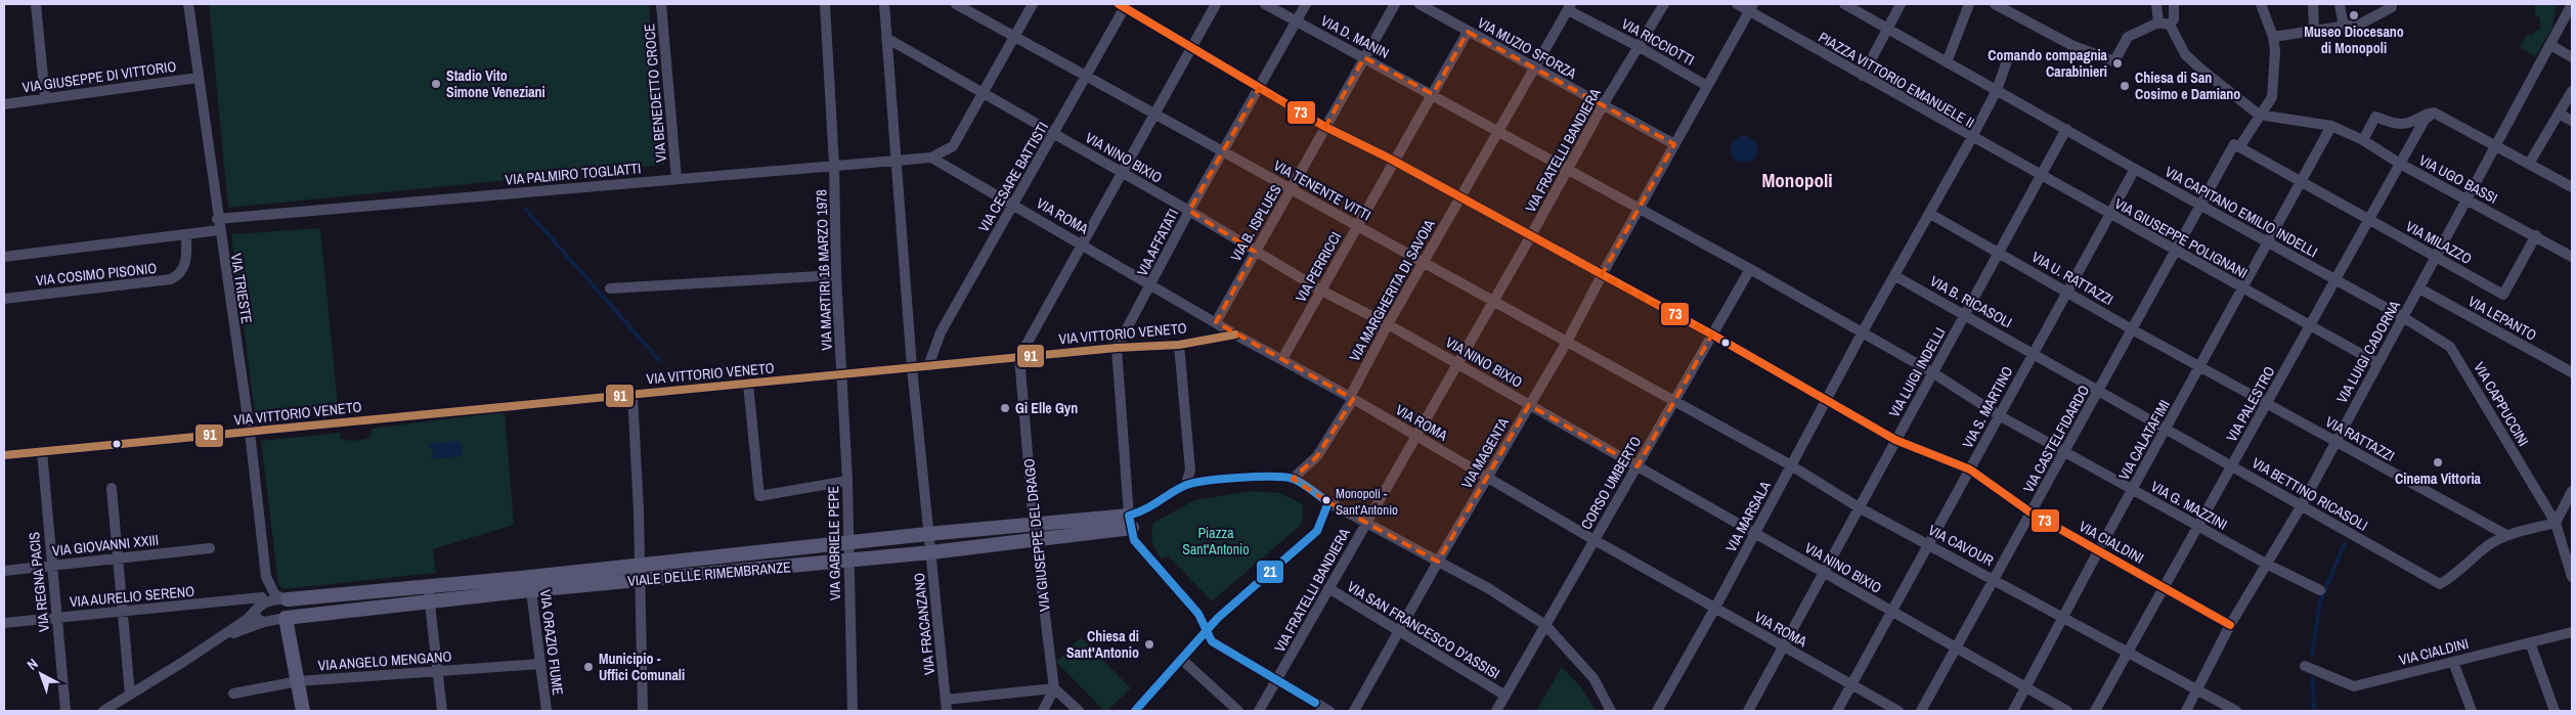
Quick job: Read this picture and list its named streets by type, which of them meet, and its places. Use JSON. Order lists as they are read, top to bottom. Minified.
{"streets":{"street":["VIA D. MANIN","VIA RICCIOTTI","VIA MUZIO SFORZA","VIA GIUSEPPE DI VITTORIO","PIAZZA VITTORIO EMANUELE II","VIA BENEDETTO CROCE","VIA FRATELLI BANDIERA","VIA NINO BIXIO","VIA PALMIRO TOGLIATTI","VIA CESARE BATTISTI","VIA UGO BASSI","VIA TENENTE VITTI","VIA CAPITANO EMILIO INDELLI","VIA ROMA","VIA B. ISPLUES","VIA GIUSEPPE POLIGNANI","VIA AFFATATI","VIA MILAZZO","VIA PERRICCI","VIA MARTIRI 16 MARZO 1978","VIA COSIMO PISONIO","VIA U. RATTAZZI","VIA TRIESTE","VIA MARGHERITA DI SAVOIA","VIA B. RICASOLI","VIA LEPANTO","VIA VITTORIO VENETO","VIA LUIGI CADORNA","VIA LUIGI INDELLI","VIA PALESTRO","VIA CAPPUCCINI","VIA S. MARTINO","VIA CASTELFIDARDO","VIA RATTAZZI","VIA CALATAFIMI","VIA MAGENTA","CORSO UMBERTO","VIA BETTINO RICASOLI","VIA G. MAZZINI","VIA MARSALA","VIA GIUSEPPE DEL DRAGO","VIA CIALDINI","VIA GABRIELE PEPE","VIA GIOVANNI XXIII","VIA CAVOUR","VIALE DELLE RIMEMBRANZE","VIA REGNA PACIS","VIA AURELIO SERENO","VIA FRACANZANO","VIA SAN FRANCESCO D'ASSISI","VIA ORAZIO FIUME","VIA ANGELO MENGANO"]},"crossings":[["VIA D. MANIN","VIA FRATELLI BANDIERA"],["VIA D. MANIN","VIA B. ISPLUES"],["VIA D. MANIN","VIA AFFATATI"],["VIA D. MANIN","VIA PERRICCI"],["VIA D. MANIN","VIA MARGHERITA DI SAVOIA"],["VIA D. MANIN","VIA MAGENTA"],["VIA RICCIOTTI","VIA FRATELLI BANDIERA"],["VIA RICCIOTTI","VIA MARGHERITA DI SAVOIA"],["VIA MUZIO SFORZA","VIA FRATELLI BANDIERA"],["VIA MUZIO SFORZA","VIA PERRICCI"],["VIA MUZIO SFORZA","VIA MARGHERITA DI SAVOIA"],["VIA GIUSEPPE DI VITTORIO","VIA TRIESTE"],["PIAZZA VITTORIO EMANUELE II","VIA GIUSEPPE POLIGNANI"],["PIAZZA VITTORIO EMANUELE II","VIA U. RATTAZZI"],["PIAZZA VITTORIO EMANUELE II","VIA B. RICASOLI"],["PIAZZA VITTORIO EMANUELE II","VIA G. MAZZINI"],["PIAZZA VITTORIO EMANUELE II","VIA MARSALA"],["VIA BENEDETTO CROCE","VIA PALMIRO TOGLIATTI"],["VIA FRATELLI BANDIERA","VIA NINO BIXIO"],["VIA FRATELLI BANDIERA","VIA TENENTE VITTI"],["VIA FRATELLI BANDIERA","VIA ROMA"],["VIA FRATELLI BANDIERA","VIA CIALDINI"],["VIA FRATELLI BANDIERA","VIA SAN FRANCESCO D'ASSISI"],["VIA NINO BIXIO","VIA CESARE BATTISTI"],["VIA NINO BIXIO","VIA B. ISPLUES"],["VIA NINO BIXIO","VIA AFFATATI"],["VIA NINO BIXIO","VIA PERRICCI"],["VIA NINO BIXIO","VIA MARGHERITA DI SAVOIA"],["VIA NINO BIXIO","VIA LUIGI INDELLI"],["VIA NINO BIXIO","VIA S. MARTINO"],["VIA NINO BIXIO","VIA CASTELFIDARDO"],["VIA NINO BIXIO","VIA CALATAFIMI"],["VIA NINO BIXIO","VIA MAGENTA"],["VIA NINO BIXIO","CORSO UMBERTO"],["VIA NINO BIXIO","VIA MARSALA"],["VIA NINO BIXIO","VIA FRACANZANO"],["VIA PALMIRO TOGLIATTI","VIA ROMA"],["VIA PALMIRO TOGLIATTI","VIA MARTIRI 16 MARZO 1978"],["VIA PALMIRO TOGLIATTI","VIA TRIESTE"],["VIA PALMIRO TOGLIATTI","VIA FRACANZANO"],["VIA CESARE BATTISTI","VIA TENENTE VITTI"],["VIA CESARE BATTISTI","VIA ROMA"],["VIA CESARE BATTISTI","VIA VITTORIO VENETO"],["VIA CESARE BATTISTI","VIA CIALDINI"],["VIA UGO BASSI","VIA MILAZZO"],["VIA UGO BASSI","VIA LUIGI CADORNA"],["VIA UGO BASSI","VIA PALESTRO"],["VIA UGO BASSI","VIA CASTELFIDARDO"],["VIA UGO BASSI","VIA CALATAFIMI"],["VIA TENENTE VITTI","VIA B. ISPLUES"],["VIA TENENTE VITTI","VIA AFFATATI"],["VIA TENENTE VITTI","VIA PERRICCI"],["VIA TENENTE VITTI","VIA MARGHERITA DI SAVOIA"],["VIA TENENTE VITTI","VIA MAGENTA"],["VIA TENENTE VITTI","CORSO UMBERTO"],["VIA TENENTE VITTI","VIA CAVOUR"],["VIA CAPITANO EMILIO INDELLI","VIA LUIGI CADORNA"],["VIA CAPITANO EMILIO INDELLI","VIA LUIGI INDELLI"],["VIA CAPITANO EMILIO INDELLI","VIA PALESTRO"],["VIA CAPITANO EMILIO INDELLI","VIA CAPPUCCINI"],["VIA CAPITANO EMILIO INDELLI","VIA S. MARTINO"],["VIA CAPITANO EMILIO INDELLI","VIA CASTELFIDARDO"],["VIA CAPITANO EMILIO INDELLI","VIA CALATAFIMI"],["VIA ROMA","VIA B. ISPLUES"],["VIA ROMA","VIA AFFATATI"],["VIA ROMA","VIA PERRICCI"],["VIA ROMA","VIA MARGHERITA DI SAVOIA"],["VIA ROMA","VIA VITTORIO VENETO"],["VIA ROMA","VIA LUIGI INDELLI"],["VIA ROMA","VIA S. MARTINO"],["VIA ROMA","VIA MAGENTA"],["VIA ROMA","CORSO UMBERTO"],["VIA ROMA","VIA MARSALA"],["VIA B. ISPLUES","VIA CIALDINI"],["VIA GIUSEPPE POLIGNANI","VIA LUIGI CADORNA"],["VIA GIUSEPPE POLIGNANI","VIA LUIGI INDELLI"],["VIA GIUSEPPE POLIGNANI","VIA PALESTRO"],["VIA GIUSEPPE POLIGNANI","VIA S. MARTINO"],["VIA GIUSEPPE POLIGNANI","VIA CASTELFIDARDO"],["VIA GIUSEPPE POLIGNANI","VIA CALATAFIMI"],["VIA AFFATATI","VIA VITTORIO VENETO"],["VIA AFFATATI","VIA CIALDINI"],["VIA MILAZZO","VIA LUIGI CADORNA"],["VIA MILAZZO","VIA PALESTRO"],["VIA MILAZZO","VIA CASTELFIDARDO"],["VIA MILAZZO","VIA CALATAFIMI"],["VIA PERRICCI","VIA CIALDINI"],["VIA MARTIRI 16 MARZO 1978","VIA VITTORIO VENETO"],["VIA MARTIRI 16 MARZO 1978","VIA GABRIELE PEPE"],["VIA COSIMO PISONIO","VIA TRIESTE"],["VIA U. RATTAZZI","VIA LUIGI INDELLI"],["VIA U. RATTAZZI","VIA S. MARTINO"],["VIA U. RATTAZZI","VIA CASTELFIDARDO"],["VIA U. RATTAZZI","VIA RATTAZZI"],["VIA U. RATTAZZI","VIA CALATAFIMI"],["VIA TRIESTE","VIA VITTORIO VENETO"],["VIA MARGHERITA DI SAVOIA","VIA CIALDINI"],["VIA B. RICASOLI","VIA LUIGI INDELLI"],["VIA B. RICASOLI","VIA S. MARTINO"],["VIA B. RICASOLI","VIA BETTINO RICASOLI"],["VIA LEPANTO","VIA LUIGI CADORNA"],["VIA VITTORIO VENETO","VIA GIUSEPPE DEL DRAGO"],["VIA VITTORIO VENETO","VIA GABRIELE PEPE"],["VIA VITTORIO VENETO","VIA REGNA PACIS"],["VIA VITTORIO VENETO","VIA FRACANZANO"],["VIA LUIGI CADORNA","VIA CAPPUCCINI"],["VIA LUIGI CADORNA","VIA RATTAZZI"],["VIA LUIGI CADORNA","VIA BETTINO RICASOLI"],["VIA LUIGI CADORNA","VIA G. MAZZINI"],["VIA LUIGI CADORNA","VIA CIALDINI"],["VIA LUIGI CADORNA","VIA CAVOUR"],["VIA LUIGI INDELLI","VIA G. MAZZINI"],["VIA LUIGI INDELLI","VIA CIALDINI"],["VIA LUIGI INDELLI","VIA CAVOUR"],["VIA PALESTRO","VIA RATTAZZI"],["VIA PALESTRO","VIA BETTINO RICASOLI"],["VIA PALESTRO","VIA G. MAZZINI"],["VIA PALESTRO","VIA CIALDINI"],["VIA PALESTRO","VIA CAVOUR"],["VIA S. MARTINO","VIA BETTINO RICASOLI"],["VIA S. MARTINO","VIA G. MAZZINI"],["VIA S. MARTINO","VIA CIALDINI"],["VIA S. MARTINO","VIA CAVOUR"],["VIA CASTELFIDARDO","VIA BETTINO RICASOLI"],["VIA CASTELFIDARDO","VIA G. MAZZINI"],["VIA CASTELFIDARDO","VIA CIALDINI"],["VIA CASTELFIDARDO","VIA CAVOUR"],["VIA RATTAZZI","VIA CALATAFIMI"],["VIA RATTAZZI","VIA BETTINO RICASOLI"],["VIA CALATAFIMI","VIA BETTINO RICASOLI"],["VIA CALATAFIMI","VIA G. MAZZINI"],["VIA CALATAFIMI","VIA CIALDINI"],["VIA CALATAFIMI","VIA CAVOUR"],["VIA MAGENTA","VIA CIALDINI"],["VIA MAGENTA","VIA SAN FRANCESCO D'ASSISI"],["CORSO UMBERTO","VIA CIALDINI"],["CORSO UMBERTO","VIA CAVOUR"],["CORSO UMBERTO","VIA SAN FRANCESCO D'ASSISI"],["VIA G. MAZZINI","VIA MARSALA"],["VIA MARSALA","VIA CIALDINI"],["VIA MARSALA","VIA CAVOUR"],["VIA GIUSEPPE DEL DRAGO","VIALE DELLE RIMEMBRANZE"],["VIA GABRIELE PEPE","VIALE DELLE RIMEMBRANZE"],["VIA GIOVANNI XXIII","VIA REGNA PACIS"],["VIALE DELLE RIMEMBRANZE","VIA AURELIO SERENO"],["VIALE DELLE RIMEMBRANZE","VIA FRACANZANO"],["VIALE DELLE RIMEMBRANZE","VIA ORAZIO FIUME"],["VIA REGNA PACIS","VIA AURELIO SERENO"],["VIA ORAZIO FIUME","VIA ANGELO MENGANO"]],"districts":["Monopoli"],"parks":["Piazza Sant'Antonio"],"places":["Museo Diocesano di Monopoli","Comando compagnia Carabinieri","Stadio Vito Simone Veneziani","Chiesa di San Cosimo e Damiano","Gi Elle Gyn","Cinema Vittoria","Monopoli - Sant’Antonio","Chiesa di Sant'Antonio","Municipio - Uffici Comunali"],"lines":["transit line 73","transit line 91","transit line 21"],"north":"top left"}
